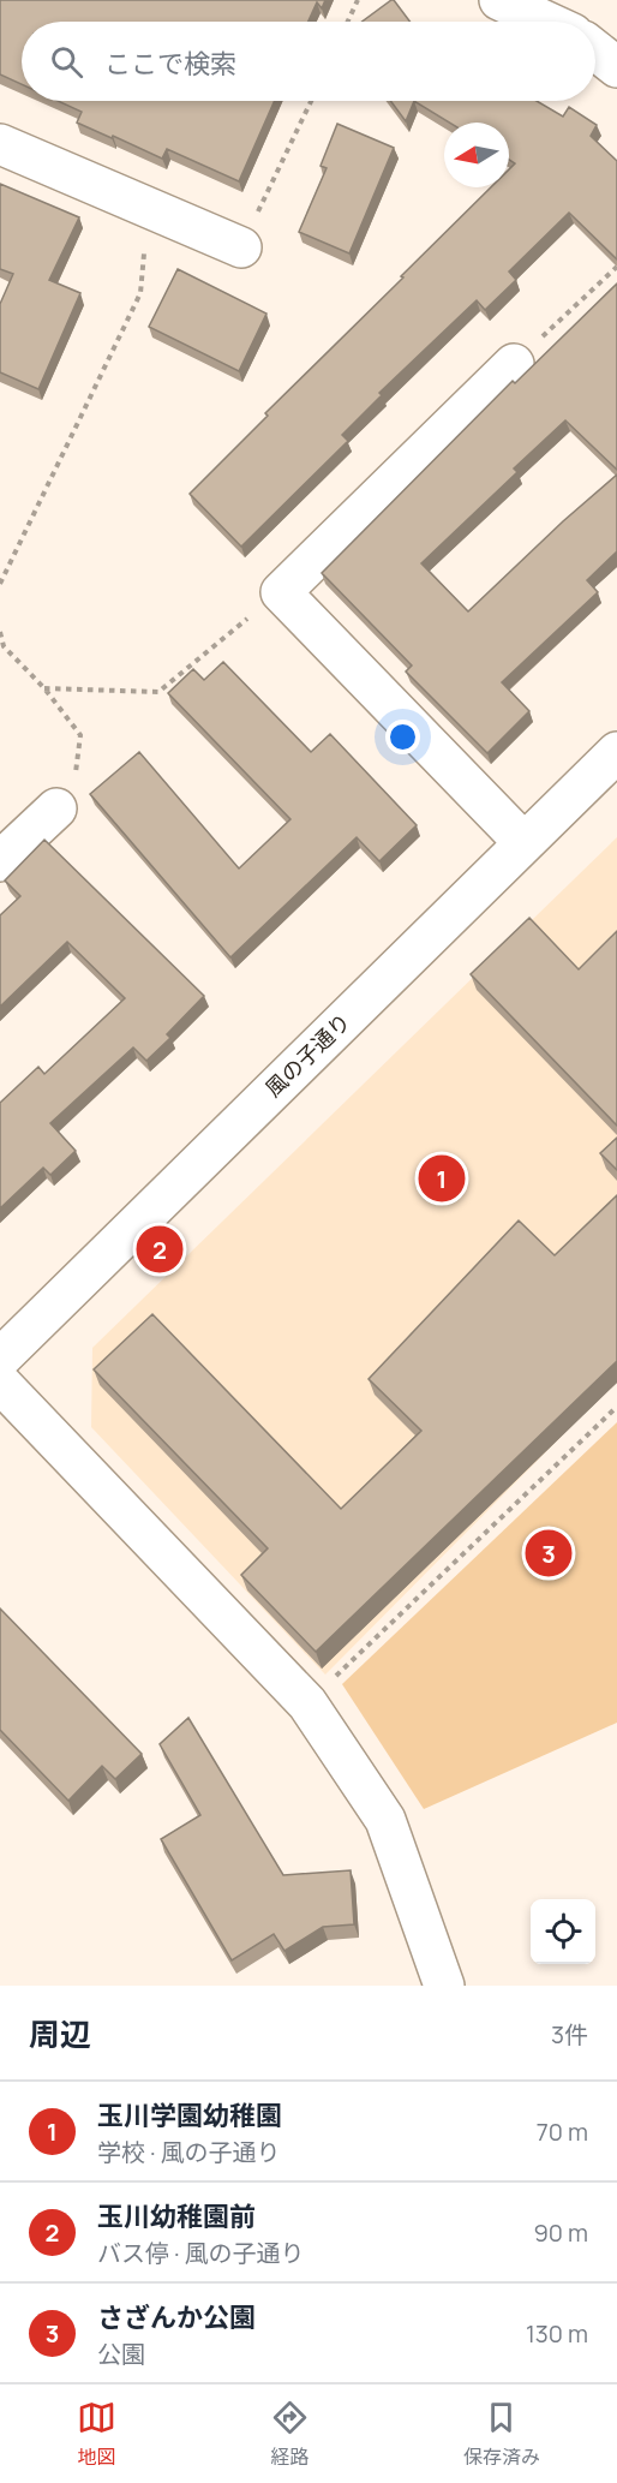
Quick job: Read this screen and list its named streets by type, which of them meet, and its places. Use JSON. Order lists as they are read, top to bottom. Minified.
{"streets":{"street":["風の子通り"]},"north":"left","page":{"search":"ここで検索","pins":["1","2","3"],"heading":["周辺","3件"],"list":[{"mark":"1","name":"玉川学園幼稚園","note":"学校 · 風の子通り","value":"70 m"},{"mark":"2","name":"玉川幼稚園前","note":"バス停 · 風の子通り","value":"90 m"},{"mark":"3","name":"さざんか公園","note":"公園","value":"130 m"}],"nav":["地図","経路","保存済み"]}}
